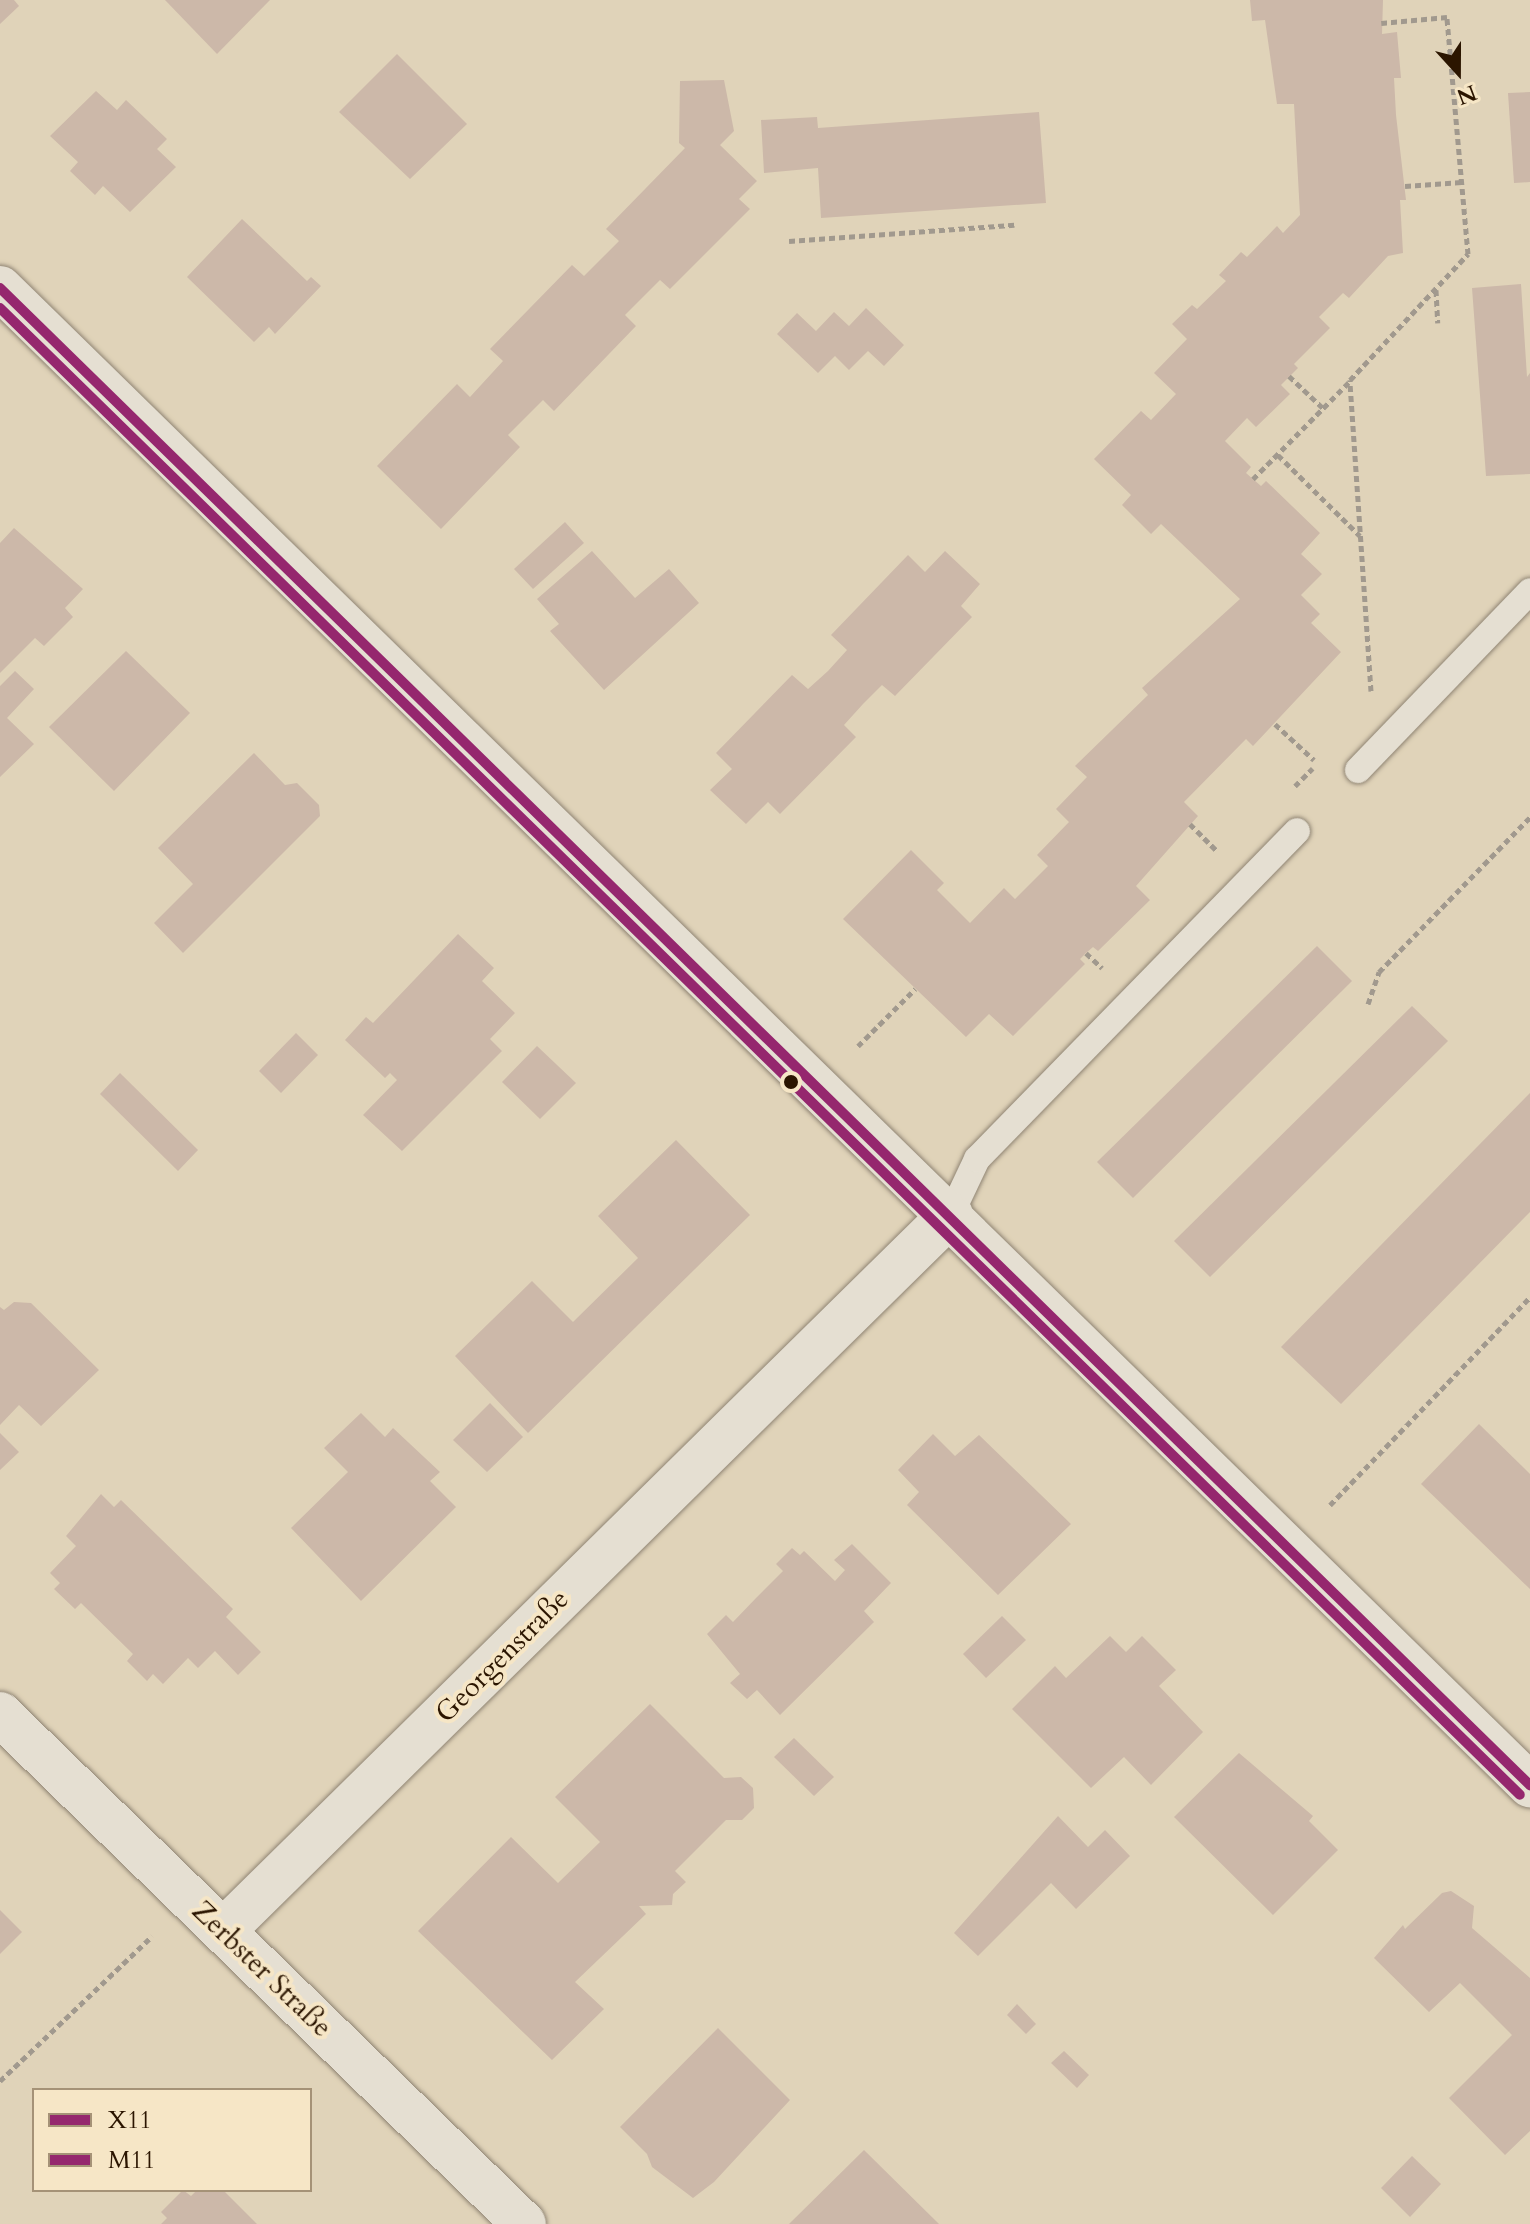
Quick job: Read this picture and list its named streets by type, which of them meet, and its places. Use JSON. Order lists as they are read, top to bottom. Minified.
{"streets":{"street":["Georgenstraße","Zerbster Straße"]},"crossings":[["Georgenstraße","Zerbster Straße"]],"lines":["transit line X11","transit line M11"],"legend":["X11","M11"],"north":"bottom"}
